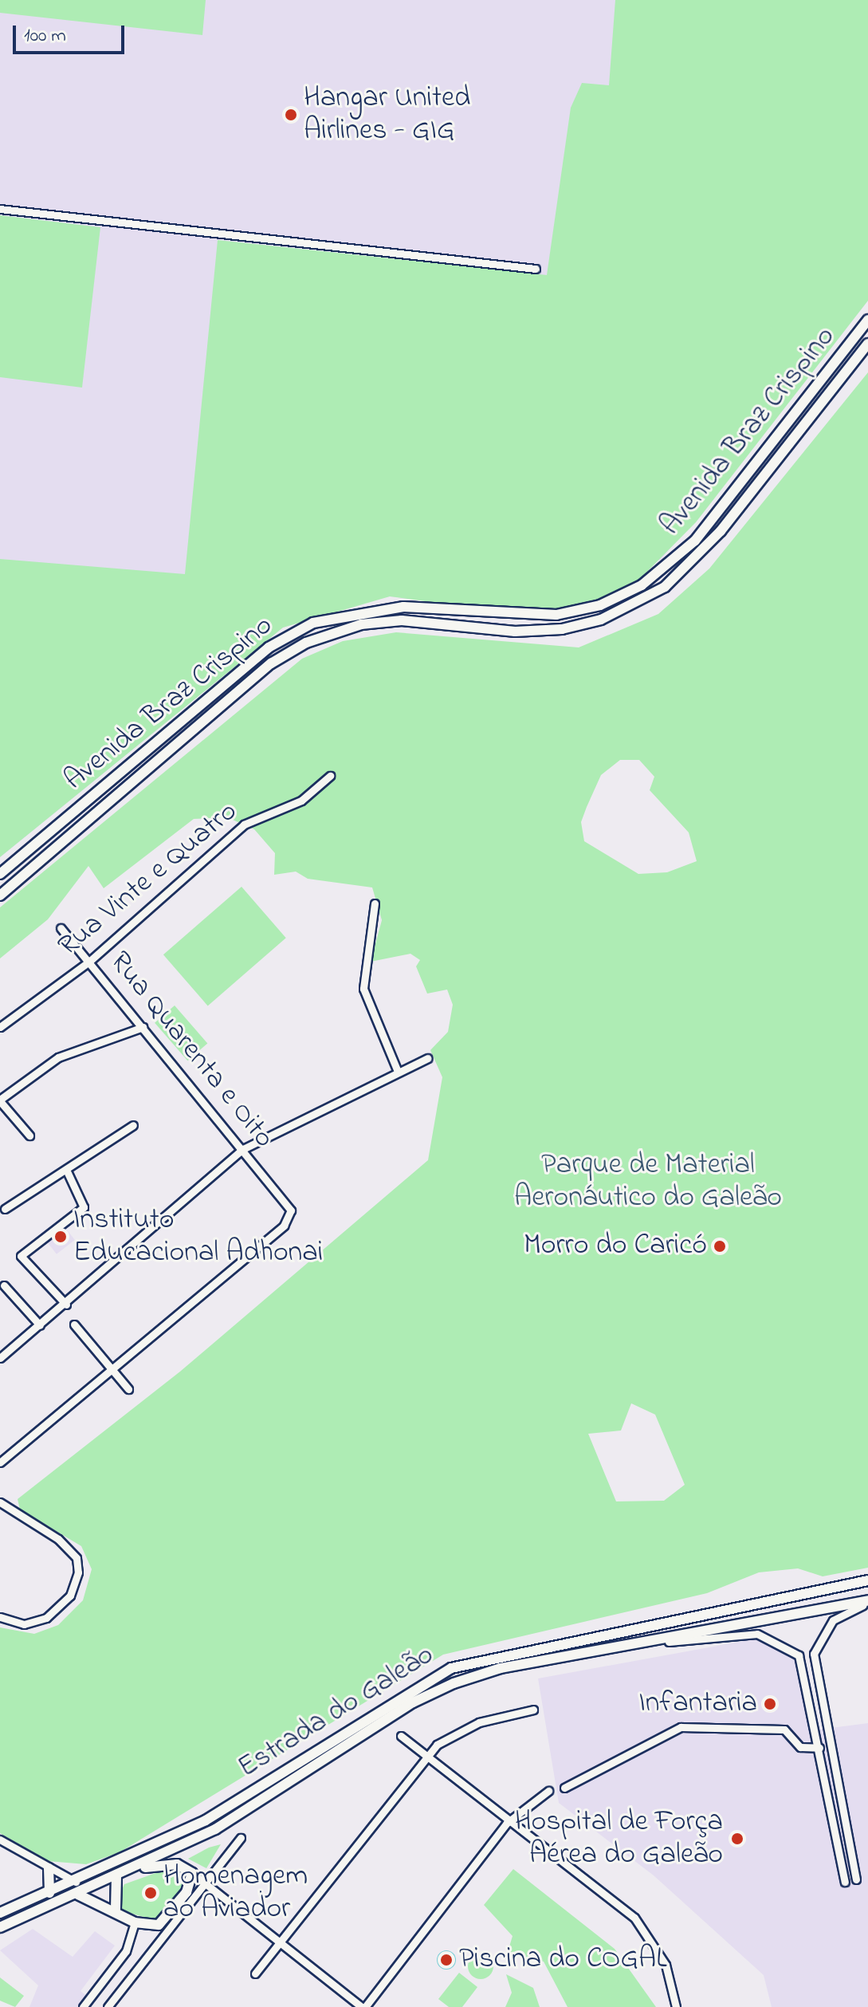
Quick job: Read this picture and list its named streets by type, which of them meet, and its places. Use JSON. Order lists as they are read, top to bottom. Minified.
{"streets":{"main road":["Avenida Braz Crispino","Estrada do Galeão"],"street":["Rua Vinte e Quatro","Rua Quarenta e Oito"]},"crossings":[["Rua Vinte e Quatro","Rua Quarenta e Oito"]],"parks":["Parque de Material Aeronáutico do Galeão"],"places":["Hangar United Airlines - GIG","Instituto Educacional Adhonai","Morro do Caricó","Infantaria","Hospital de Força Aérea do Galeão","Homenagem ao Aviador","Piscina do COGAL"],"scale_bar":"100 m"}
